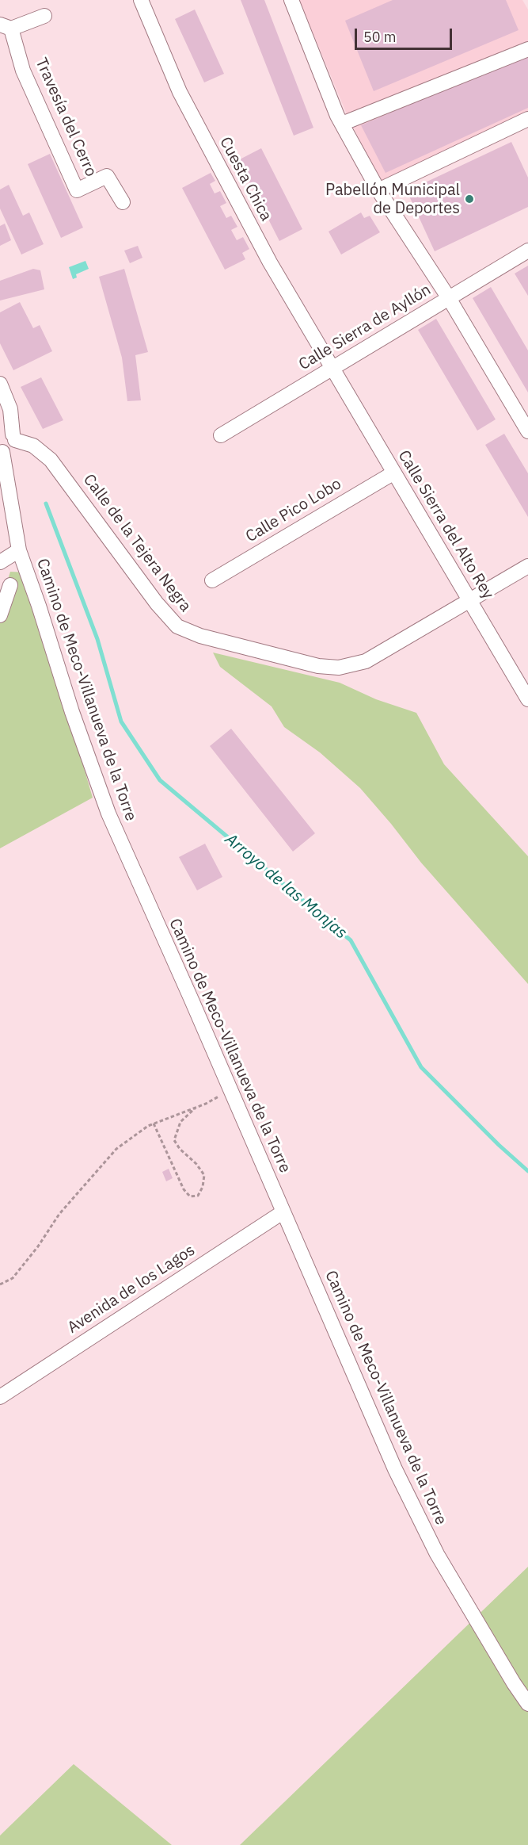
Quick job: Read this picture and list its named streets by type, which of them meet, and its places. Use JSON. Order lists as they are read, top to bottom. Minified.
{"streets":{"street":["Travesía del Cerro","Cuesta Chica","Calle Sierra de Ayllón","Calle Pico Lobo","Calle Sierra del Alto Rey","Calle de la Tejera Negra","Camino de Meco-Villanueva de la Torre","Avenida de los Lagos"]},"crossings":[["Cuesta Chica","Calle Sierra de Ayllón"],["Cuesta Chica","Calle Sierra del Alto Rey"],["Calle Sierra de Ayllón","Calle Sierra del Alto Rey"],["Calle Pico Lobo","Calle Sierra del Alto Rey"],["Calle Sierra del Alto Rey","Calle de la Tejera Negra"],["Camino de Meco-Villanueva de la Torre","Avenida de los Lagos"]],"water":["Arroyo de las Monjas"],"places":["Pabellón Municipal de Deportes"],"scale_bar":"50 m"}
